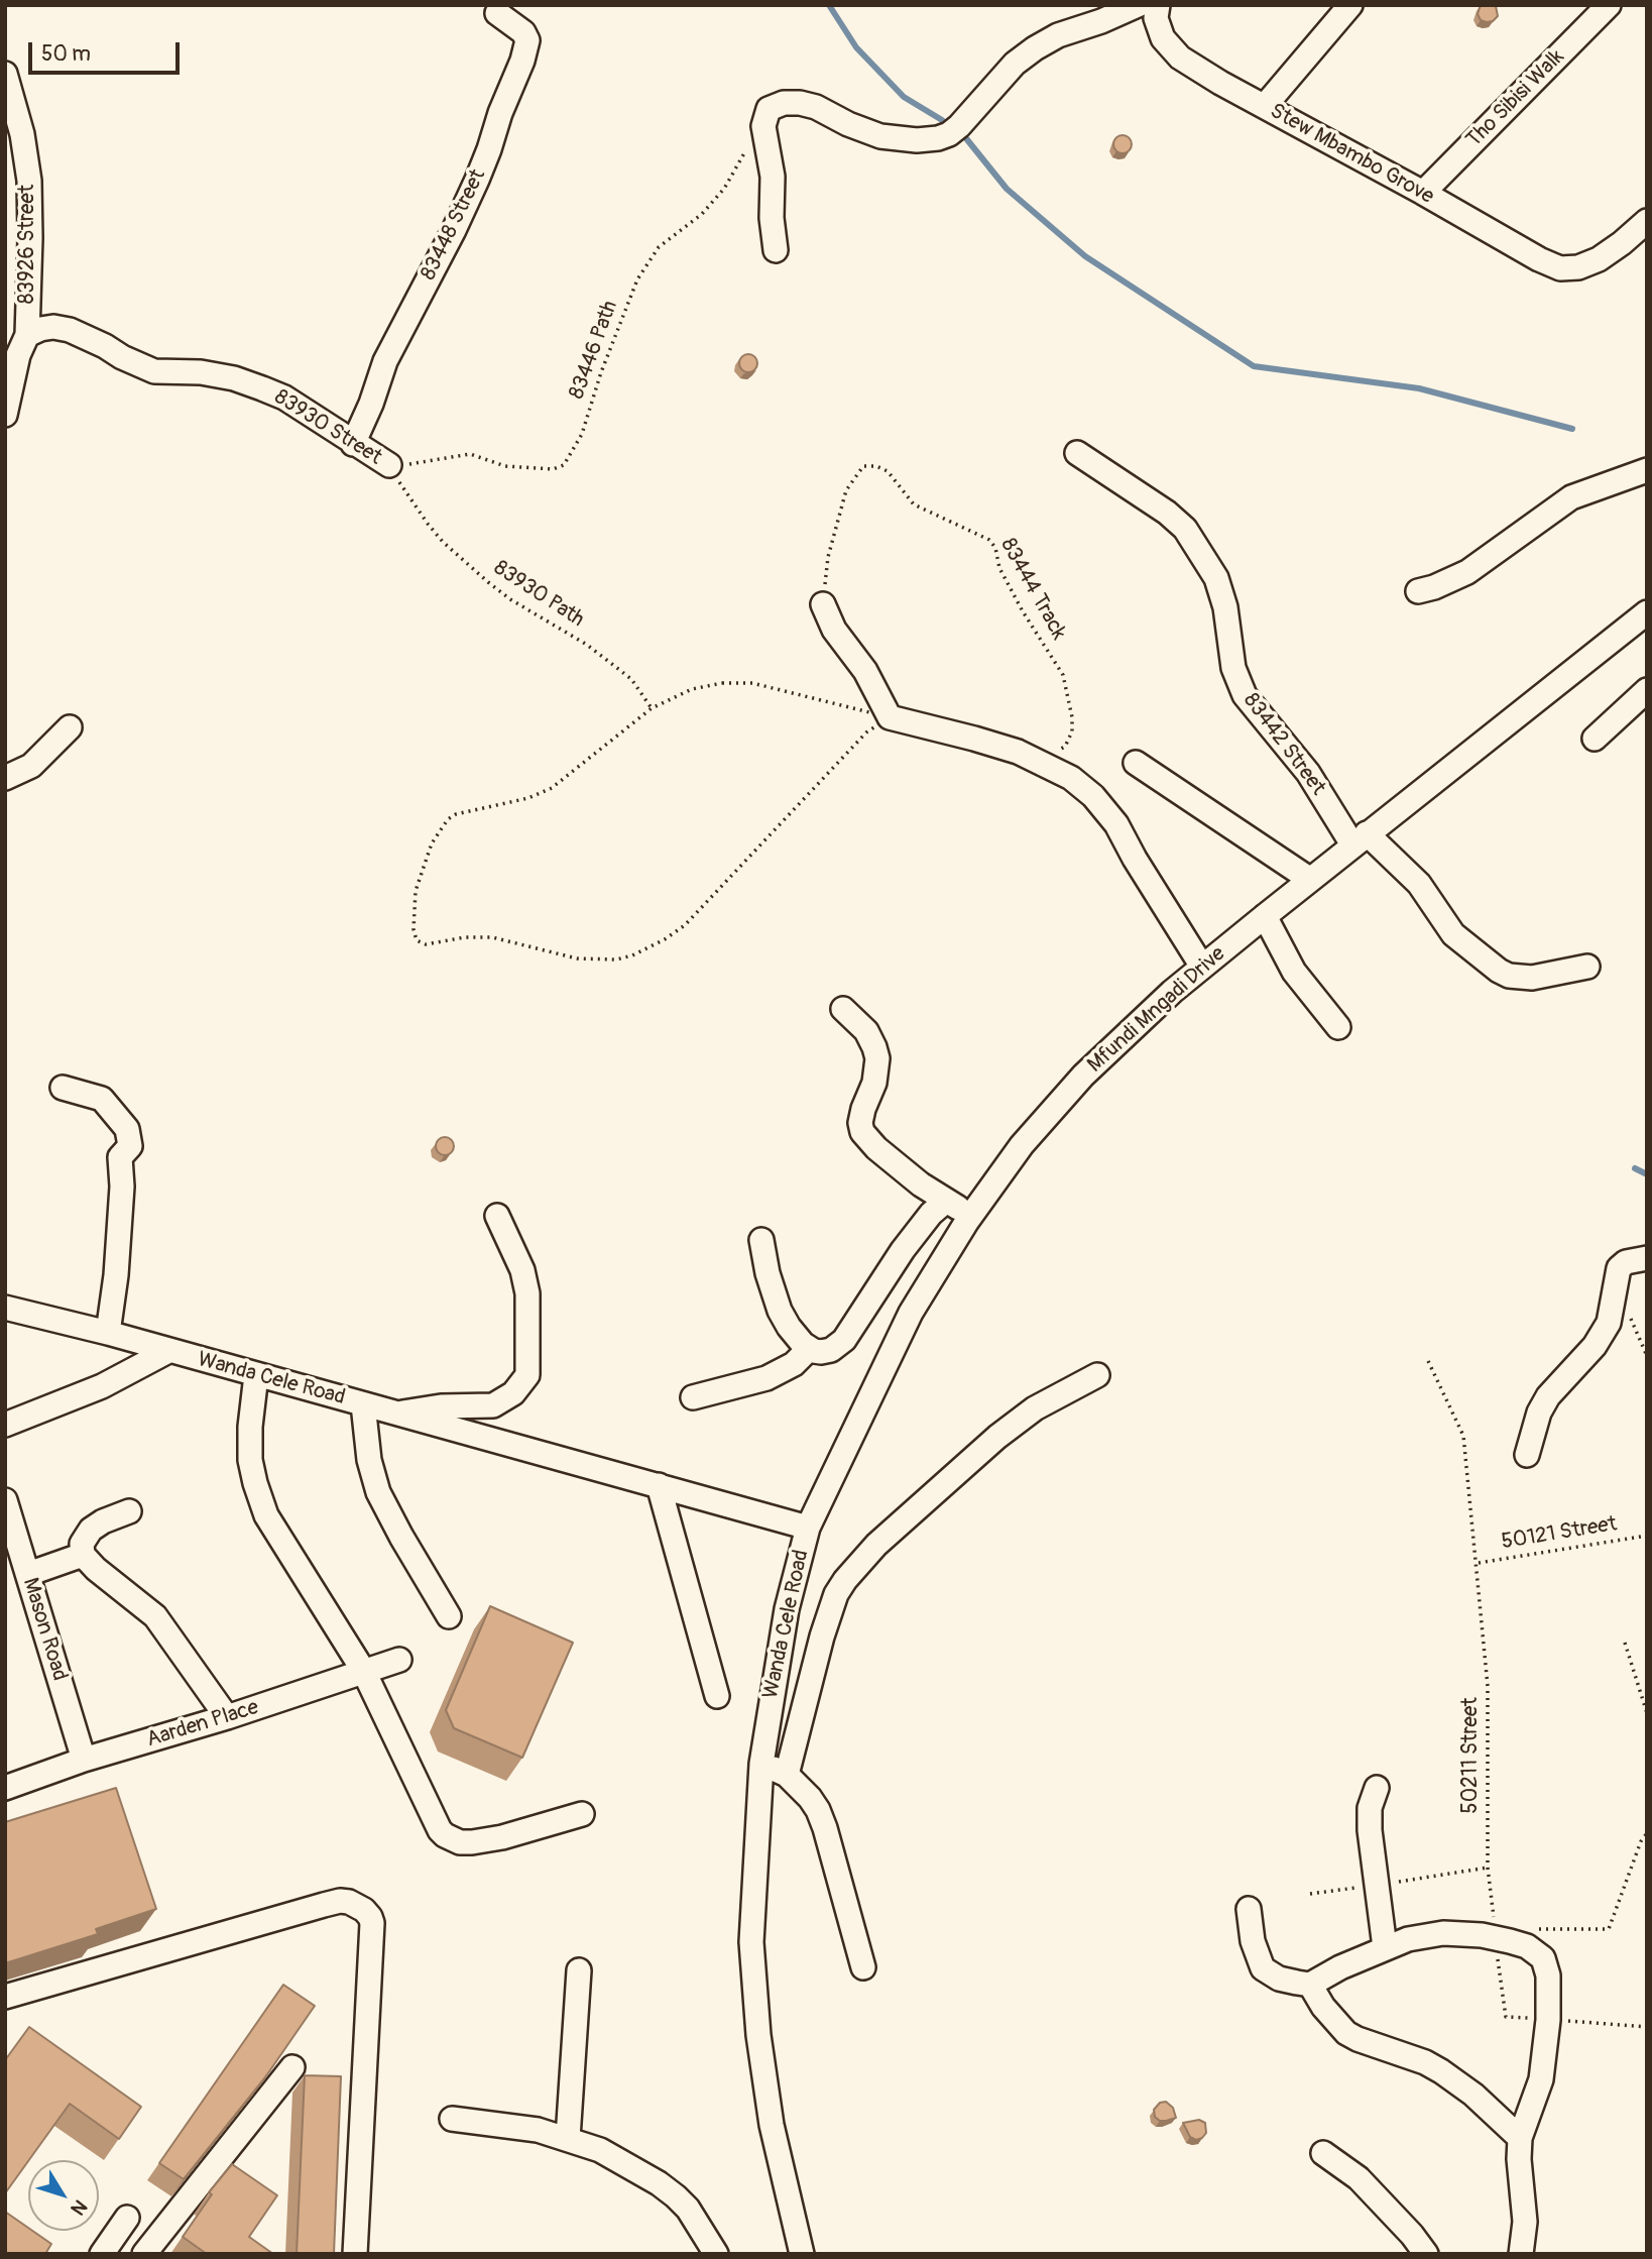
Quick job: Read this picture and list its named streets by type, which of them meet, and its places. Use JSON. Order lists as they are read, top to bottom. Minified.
{"streets":{"street":["Tho Sibisi Walk","Stew Mbambo Grove","83448 Street","83926 Street","83930 Street","83442 Street","Mfundi Mngadi Drive","Wanda Cele Road","Mason Road","Aarden Place"],"path":["83446 Path","83444 Track","83930 Path","50121 Street","50211 Street"]},"crossings":[["Tho Sibisi Walk","Stew Mbambo Grove"],["83448 Street","83930 Street"],["83926 Street","83930 Street"],["83446 Path","83930 Street"],["83446 Path","83930 Path"],["83930 Street","83930 Path"],["83442 Street","Mfundi Mngadi Drive"],["Mfundi Mngadi Drive","Wanda Cele Road"],["50121 Street","50211 Street"],["Mason Road","Aarden Place"]],"scale_bar":"50 m","north":"bottom right"}
